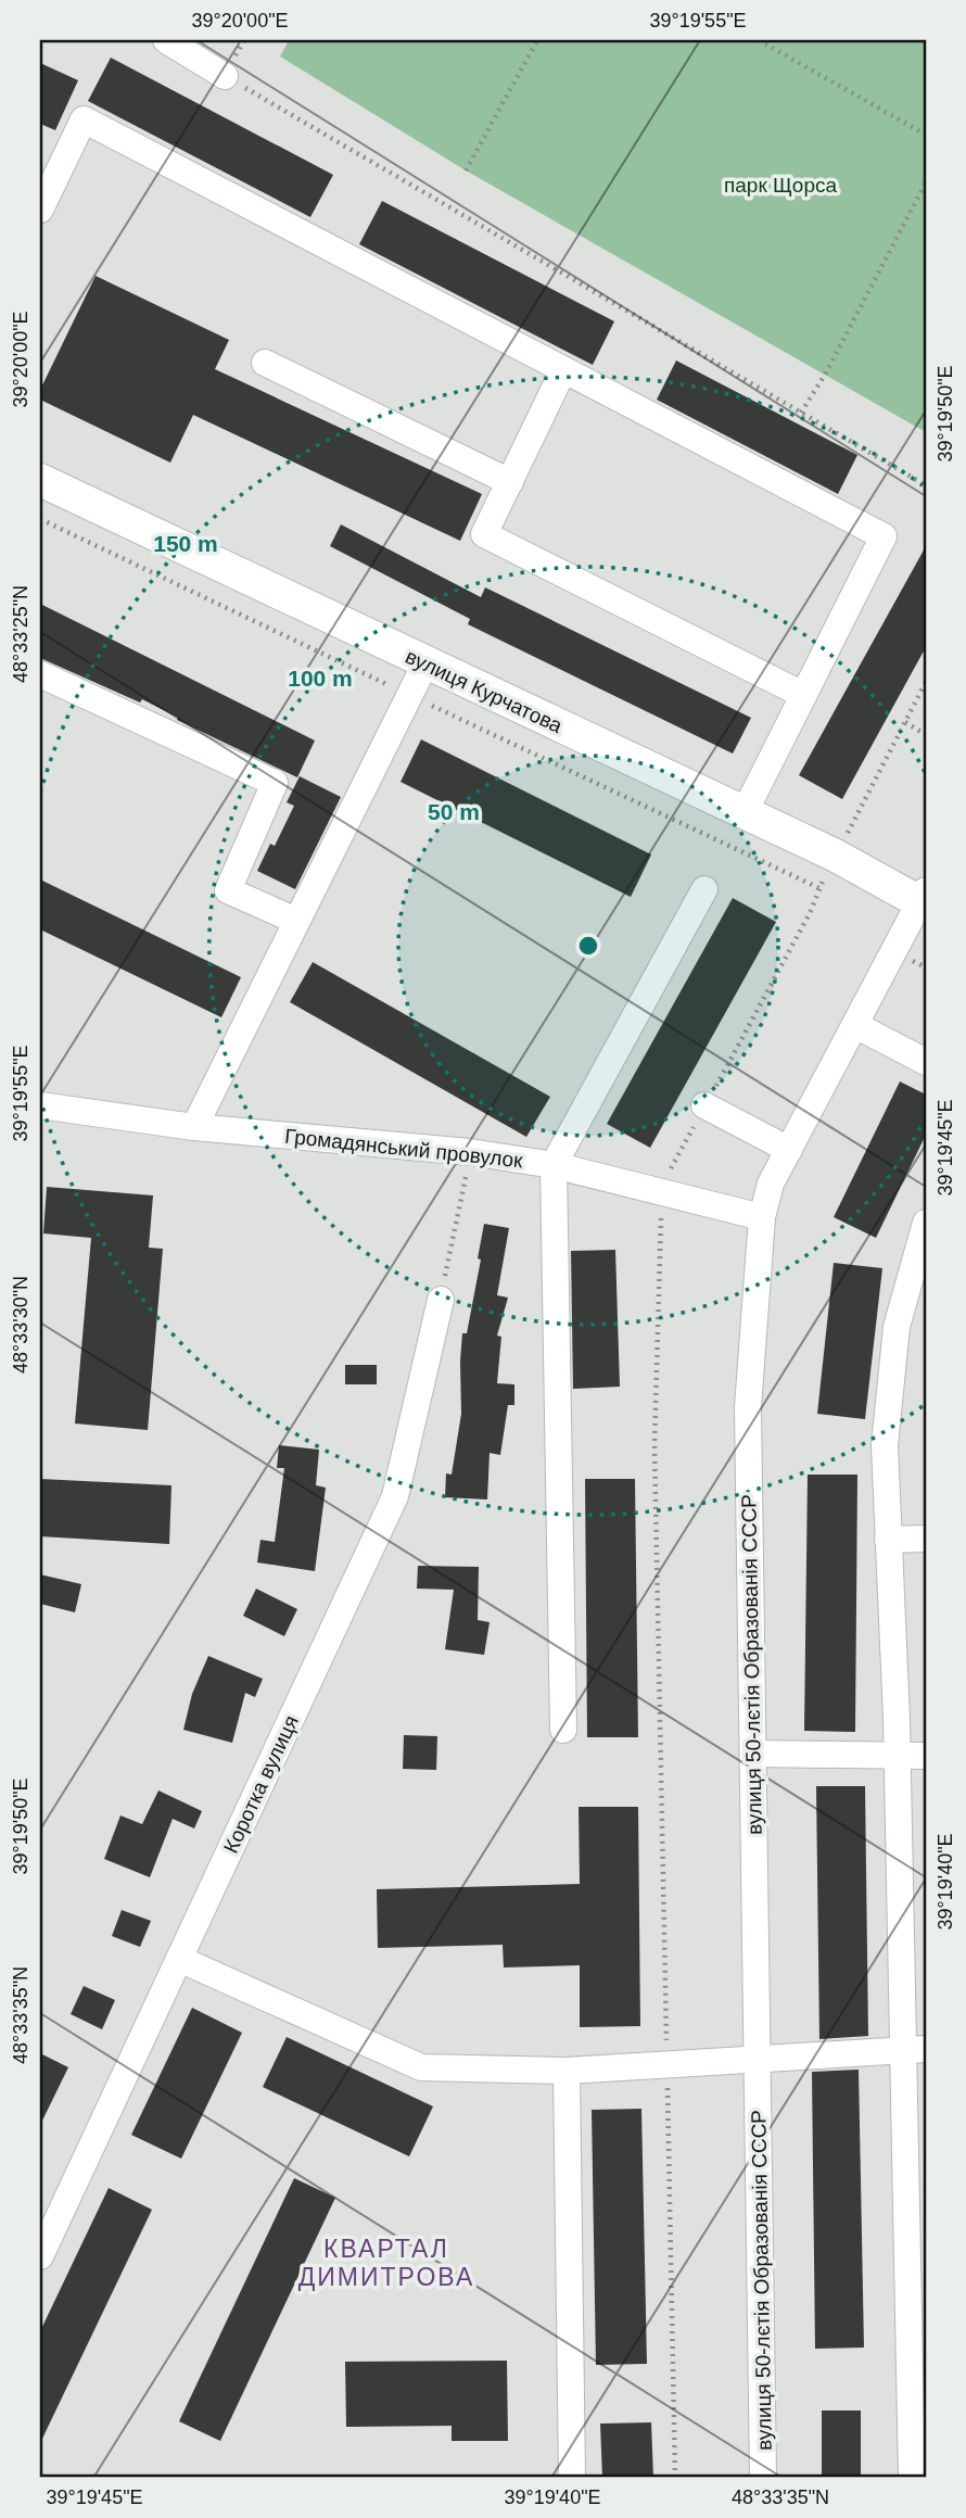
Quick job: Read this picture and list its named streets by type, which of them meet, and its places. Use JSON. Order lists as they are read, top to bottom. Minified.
{"streets":{"main road":["вулиця Курчатова"],"street":["Громадянський провулок","вулиця 50-лєтія Образованія СССР","Коротка вулиця"]},"crossings":[["вулиця Курчатова","вулиця 50-лєтія Образованія СССР"],["Громадянський провулок","вулиця 50-лєтія Образованія СССР"]],"districts":["КВАРТАЛ ДИМИТРОВА"],"parks":["парк Щорса"],"coordinates":["39°20'00\"E","39°19'55\"E","39°19'50\"E","48°33'25\"N","39°19'45\"E","48°33'30\"N","39°19'40\"E","48°33'35\"N"],"rings":["150 m","100 m","50 m"]}
